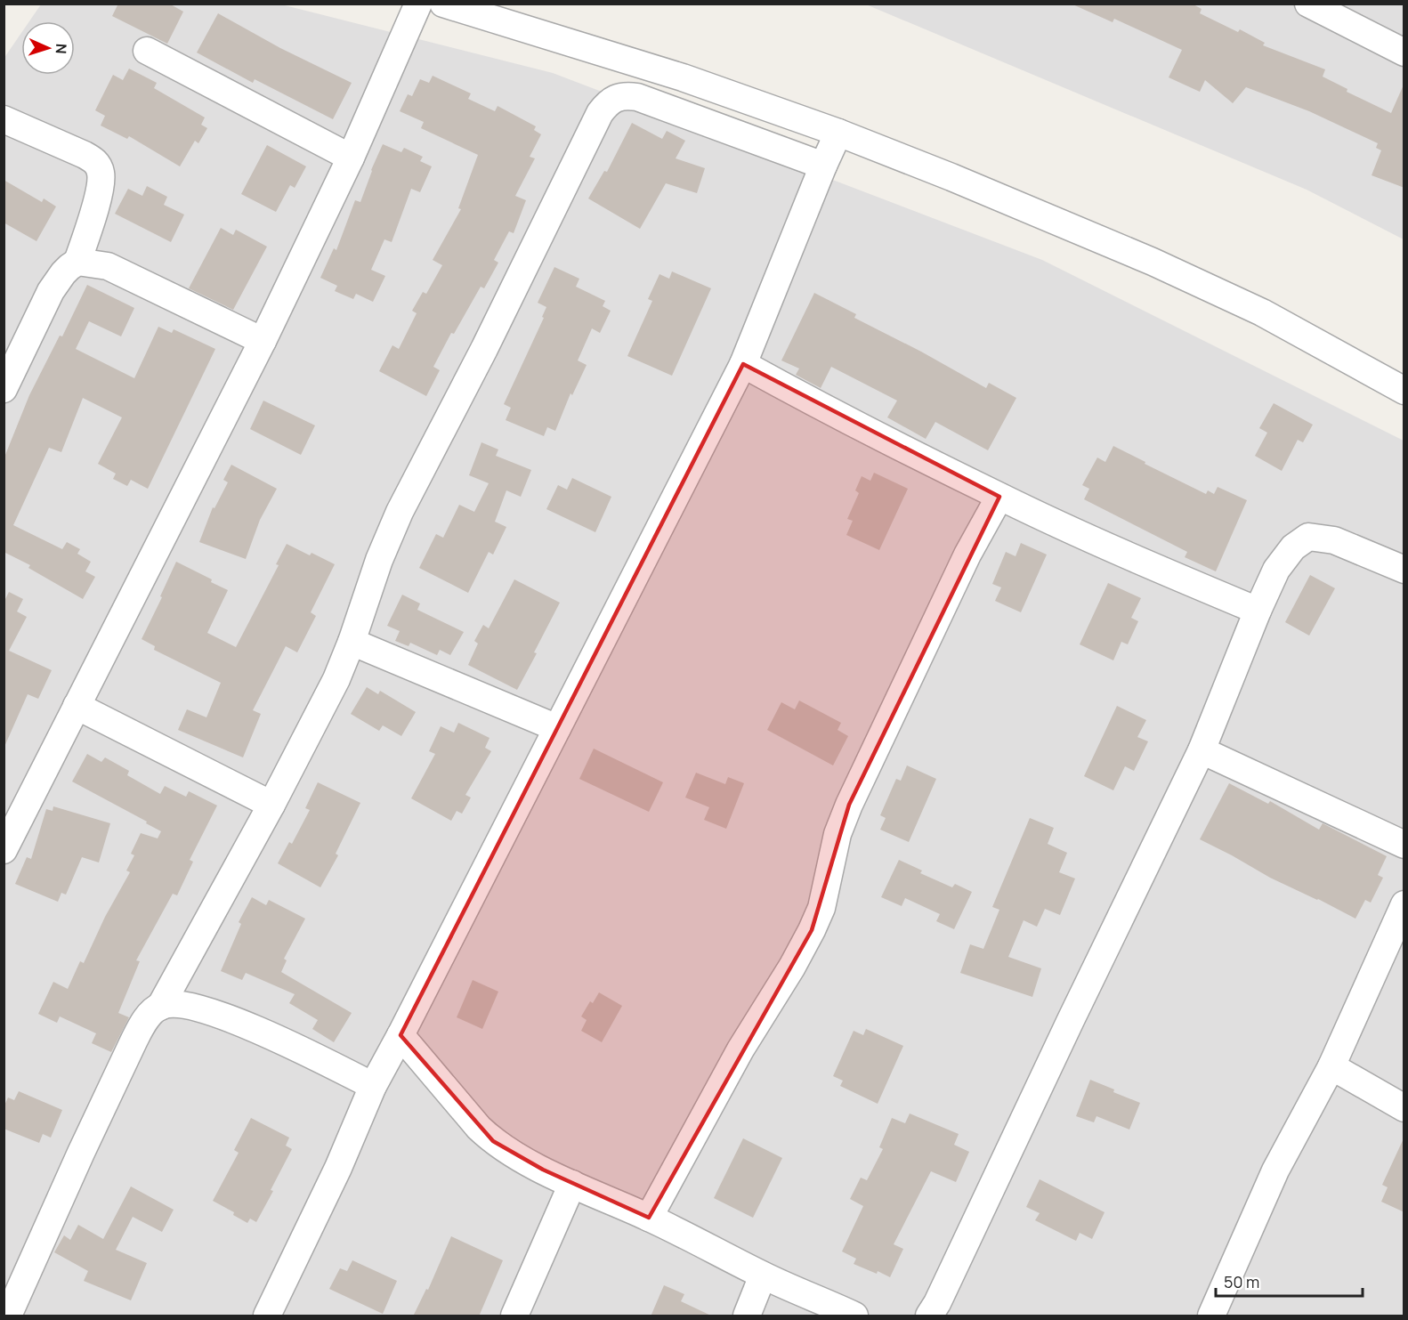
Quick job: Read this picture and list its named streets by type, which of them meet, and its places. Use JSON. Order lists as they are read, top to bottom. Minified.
{"scale_bar":"50 m","north":"right"}
